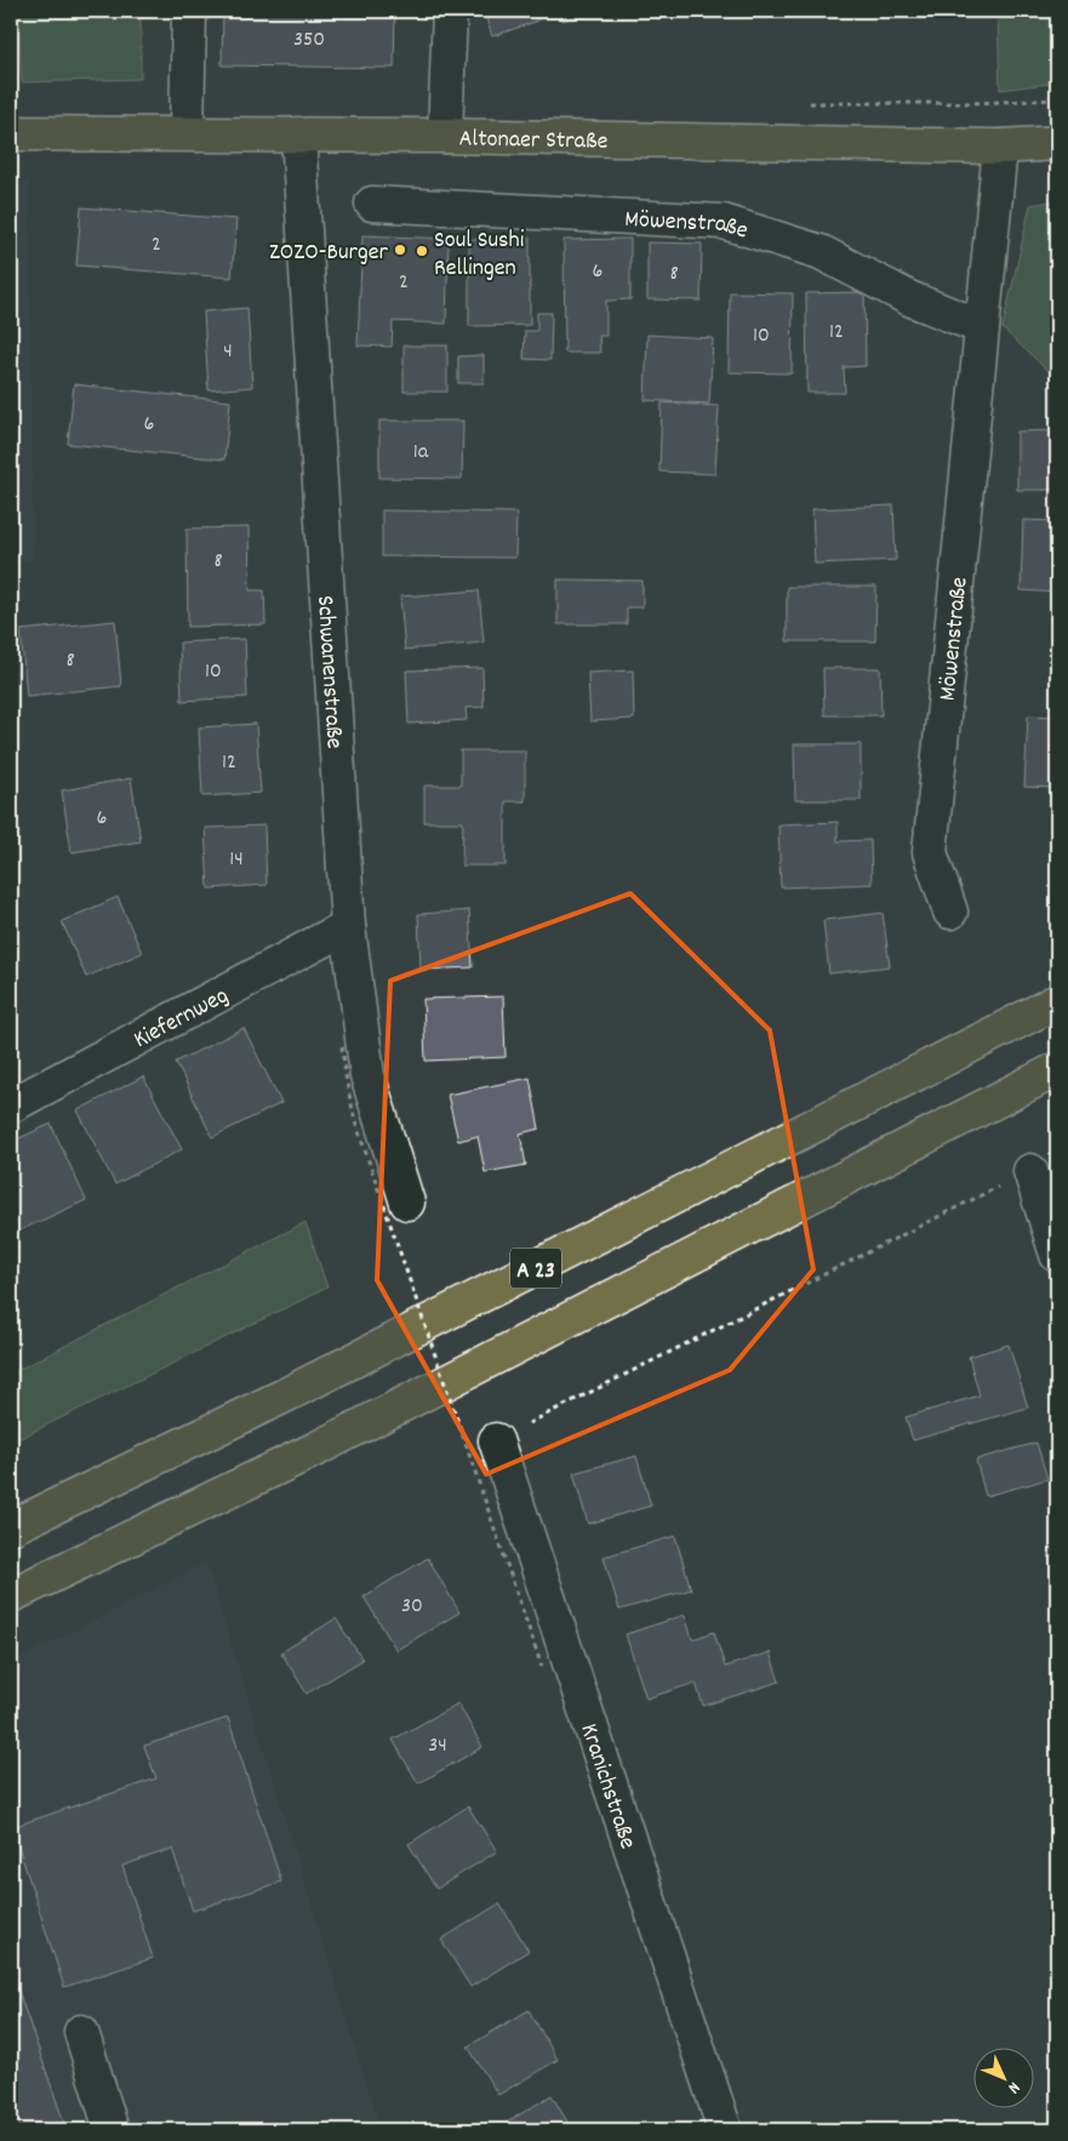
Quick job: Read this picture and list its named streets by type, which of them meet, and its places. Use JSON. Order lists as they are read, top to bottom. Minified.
{"streets":{"main road":["Altonaer Straße","A 23"],"street":["Möwenstraße","Schwanenstraße","Kiefernweg","Kranichstraße"]},"crossings":[["Altonaer Straße","Möwenstraße"],["Altonaer Straße","Schwanenstraße"],["Schwanenstraße","Kiefernweg"]],"places":["ZOZO-Burger","Soul Sushi Rellingen"],"house_numbers":["350","2","6","8","2","12","10","4","6","1a","8","8","10","12","6","14","30","34"],"north":"bottom right"}
